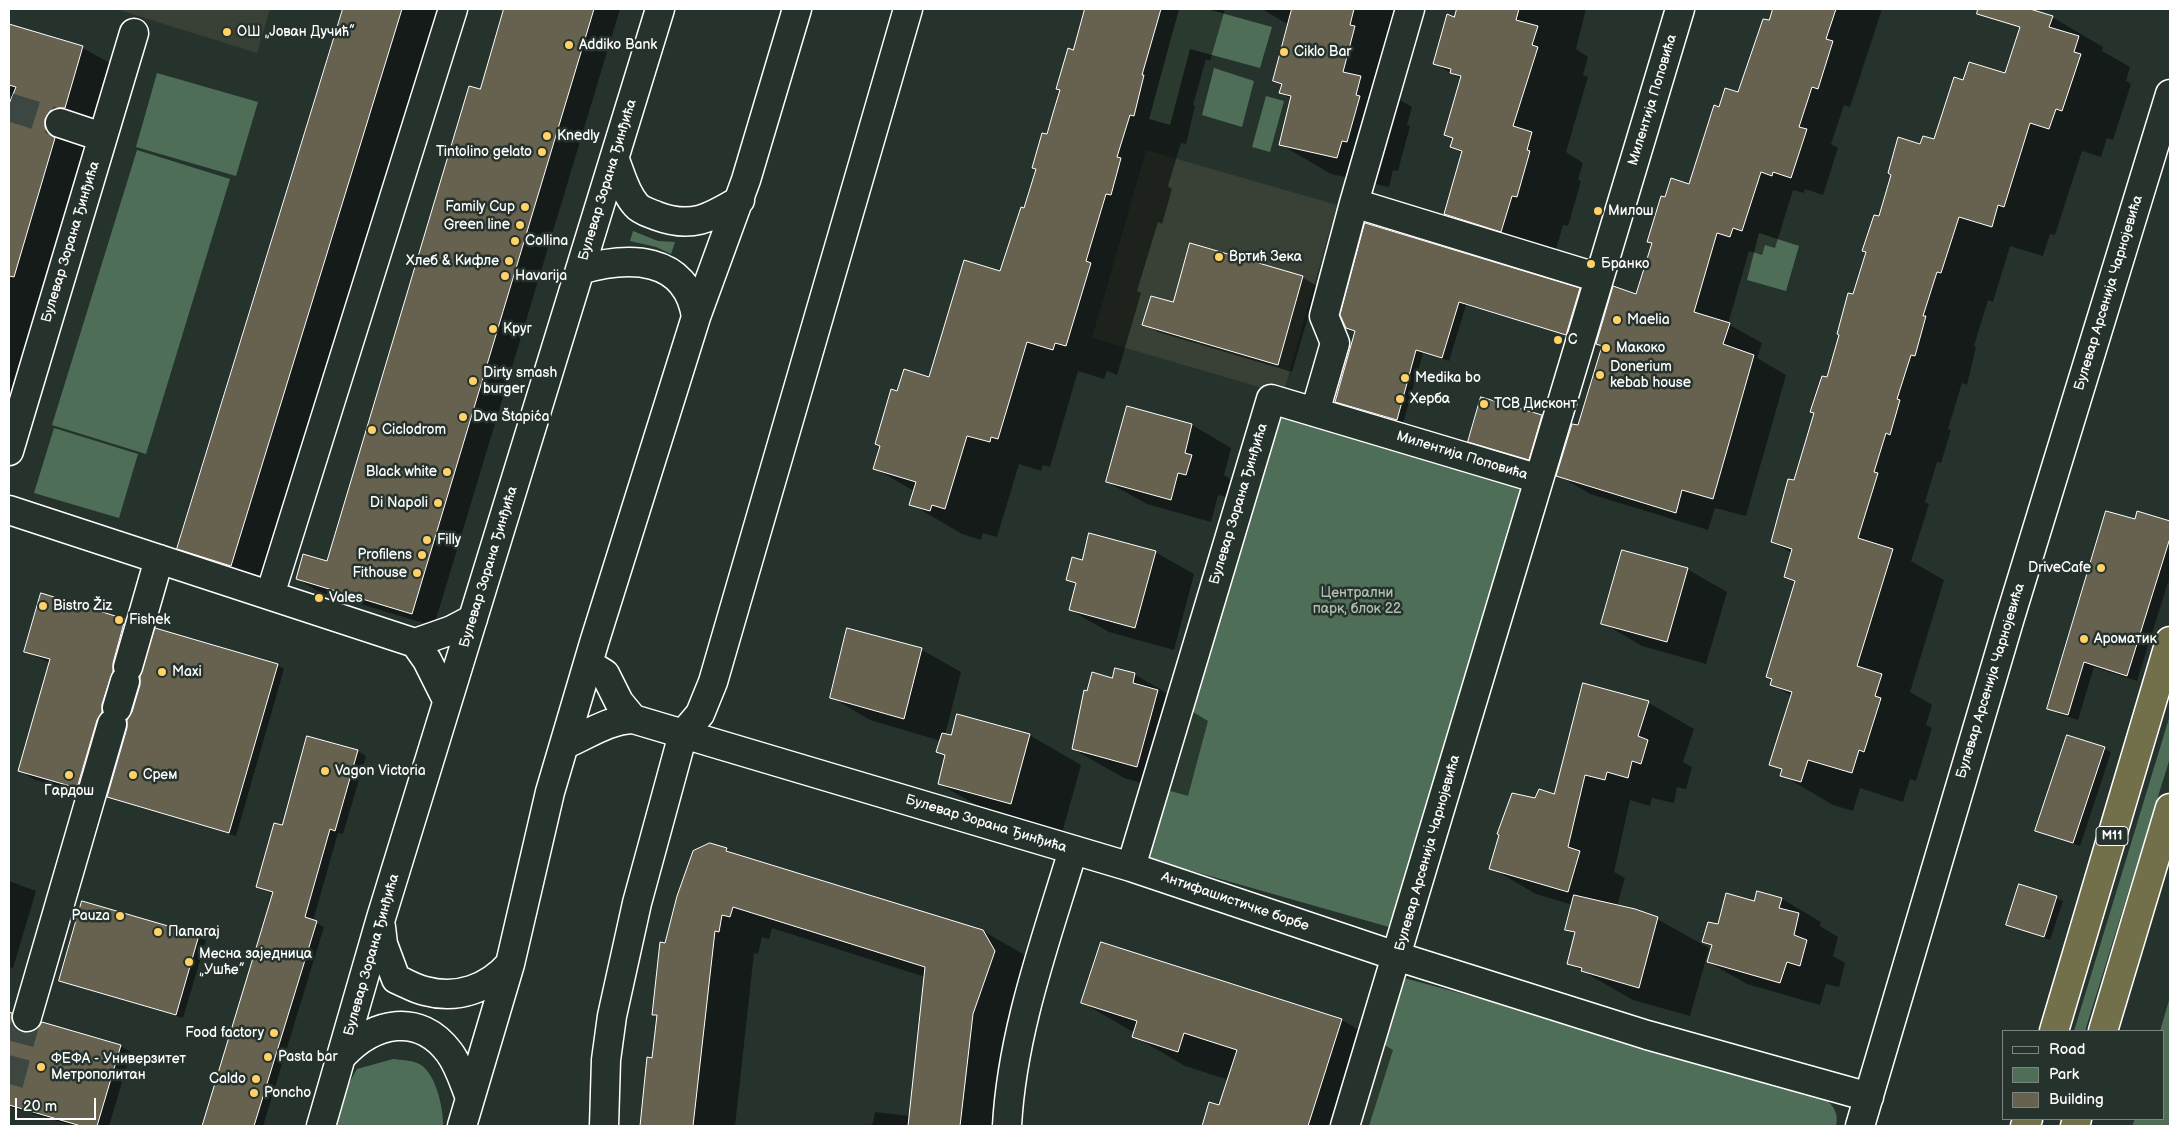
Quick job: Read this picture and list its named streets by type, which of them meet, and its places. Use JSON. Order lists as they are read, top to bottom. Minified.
{"streets":{"highway":["M11"],"street":["Милентија Поповића","Булевар Зорана Ђинђића","Булевар Арсенија Чарнојевића","Антифашистичке борбе"]},"crossings":[["Милентија Поповића","Булевар Зорана Ђинђића"],["Милентија Поповића","Булевар Арсенија Чарнојевића"],["Булевар Зорана Ђинђића","Антифашистичке борбе"],["Булевар Арсенија Чарнојевића","Антифашистичке борбе"]],"parks":["Централни парк, блок 22"],"places":["ОШ „Јован Дучић”","Addiko Bank","Ciklo Bar","Knedly","Tintolino gelato","Family Cup","Милош","Green line","Collina","Вртић Зека","Хлеб & Кифле","Бранко","Havarija","Maelia","Круг","С","Макоко","Donerium kebab house","Medika bo","Dirty smash burger","Херба","ТСВ Дисконт","Dva Štapića","Ciclodrom","Black white","Di Napoli","Filly","Profilens","DriveCafe","Fithouse","Vales","Bistro Žiz","Fishek","Ароматик","Maxi","Vagon Victoria","Гардош","Срем","Pauza","Папагај","Месна заједница „Ушће”","Food factory","Pasta bar","ФЕФА - Универзитет Метрополитан","Caldo","Poncho"],"legend":["Road","Park","Building"],"scale_bar":"20 m"}
